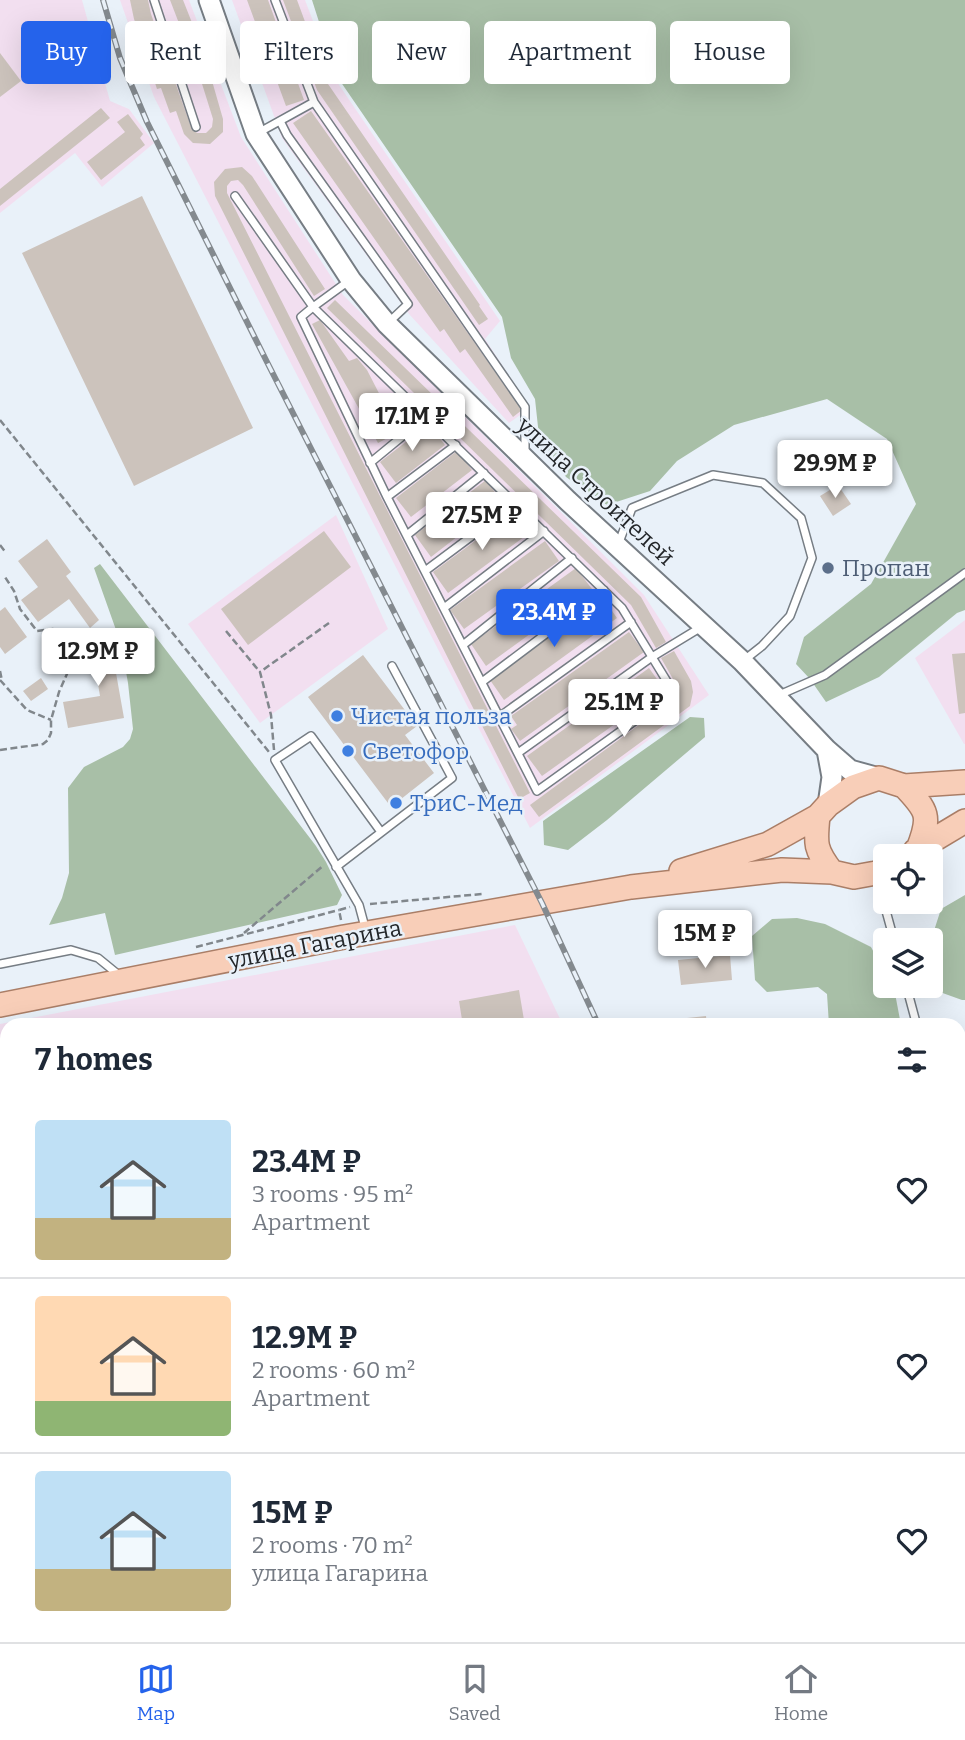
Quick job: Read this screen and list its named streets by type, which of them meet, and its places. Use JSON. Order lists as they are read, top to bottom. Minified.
{"streets":{"main road":["улица Строителей","улица Гагарина"]},"places":["Пропан","Чистая польза","Светофор","ТриС-Мед"],"page":{"chip":["Buy","Rent","Filters","New","Apartment","House"],"price":["17.1M ₽","29.9M ₽","27.5M ₽","23.4M ₽","12.9M ₽","25.1M ₽","15M ₽"],"heading":"7 homes","list":[{"name":"23.4M ₽","note":"3 rooms · 95 m² · Apartment"},{"name":"12.9M ₽","note":"2 rooms · 60 m² · Apartment"},{"name":"15M ₽","note":"2 rooms · 70 m² · улица Гагарина"}],"tabs":["Map","Saved","Home"]}}
